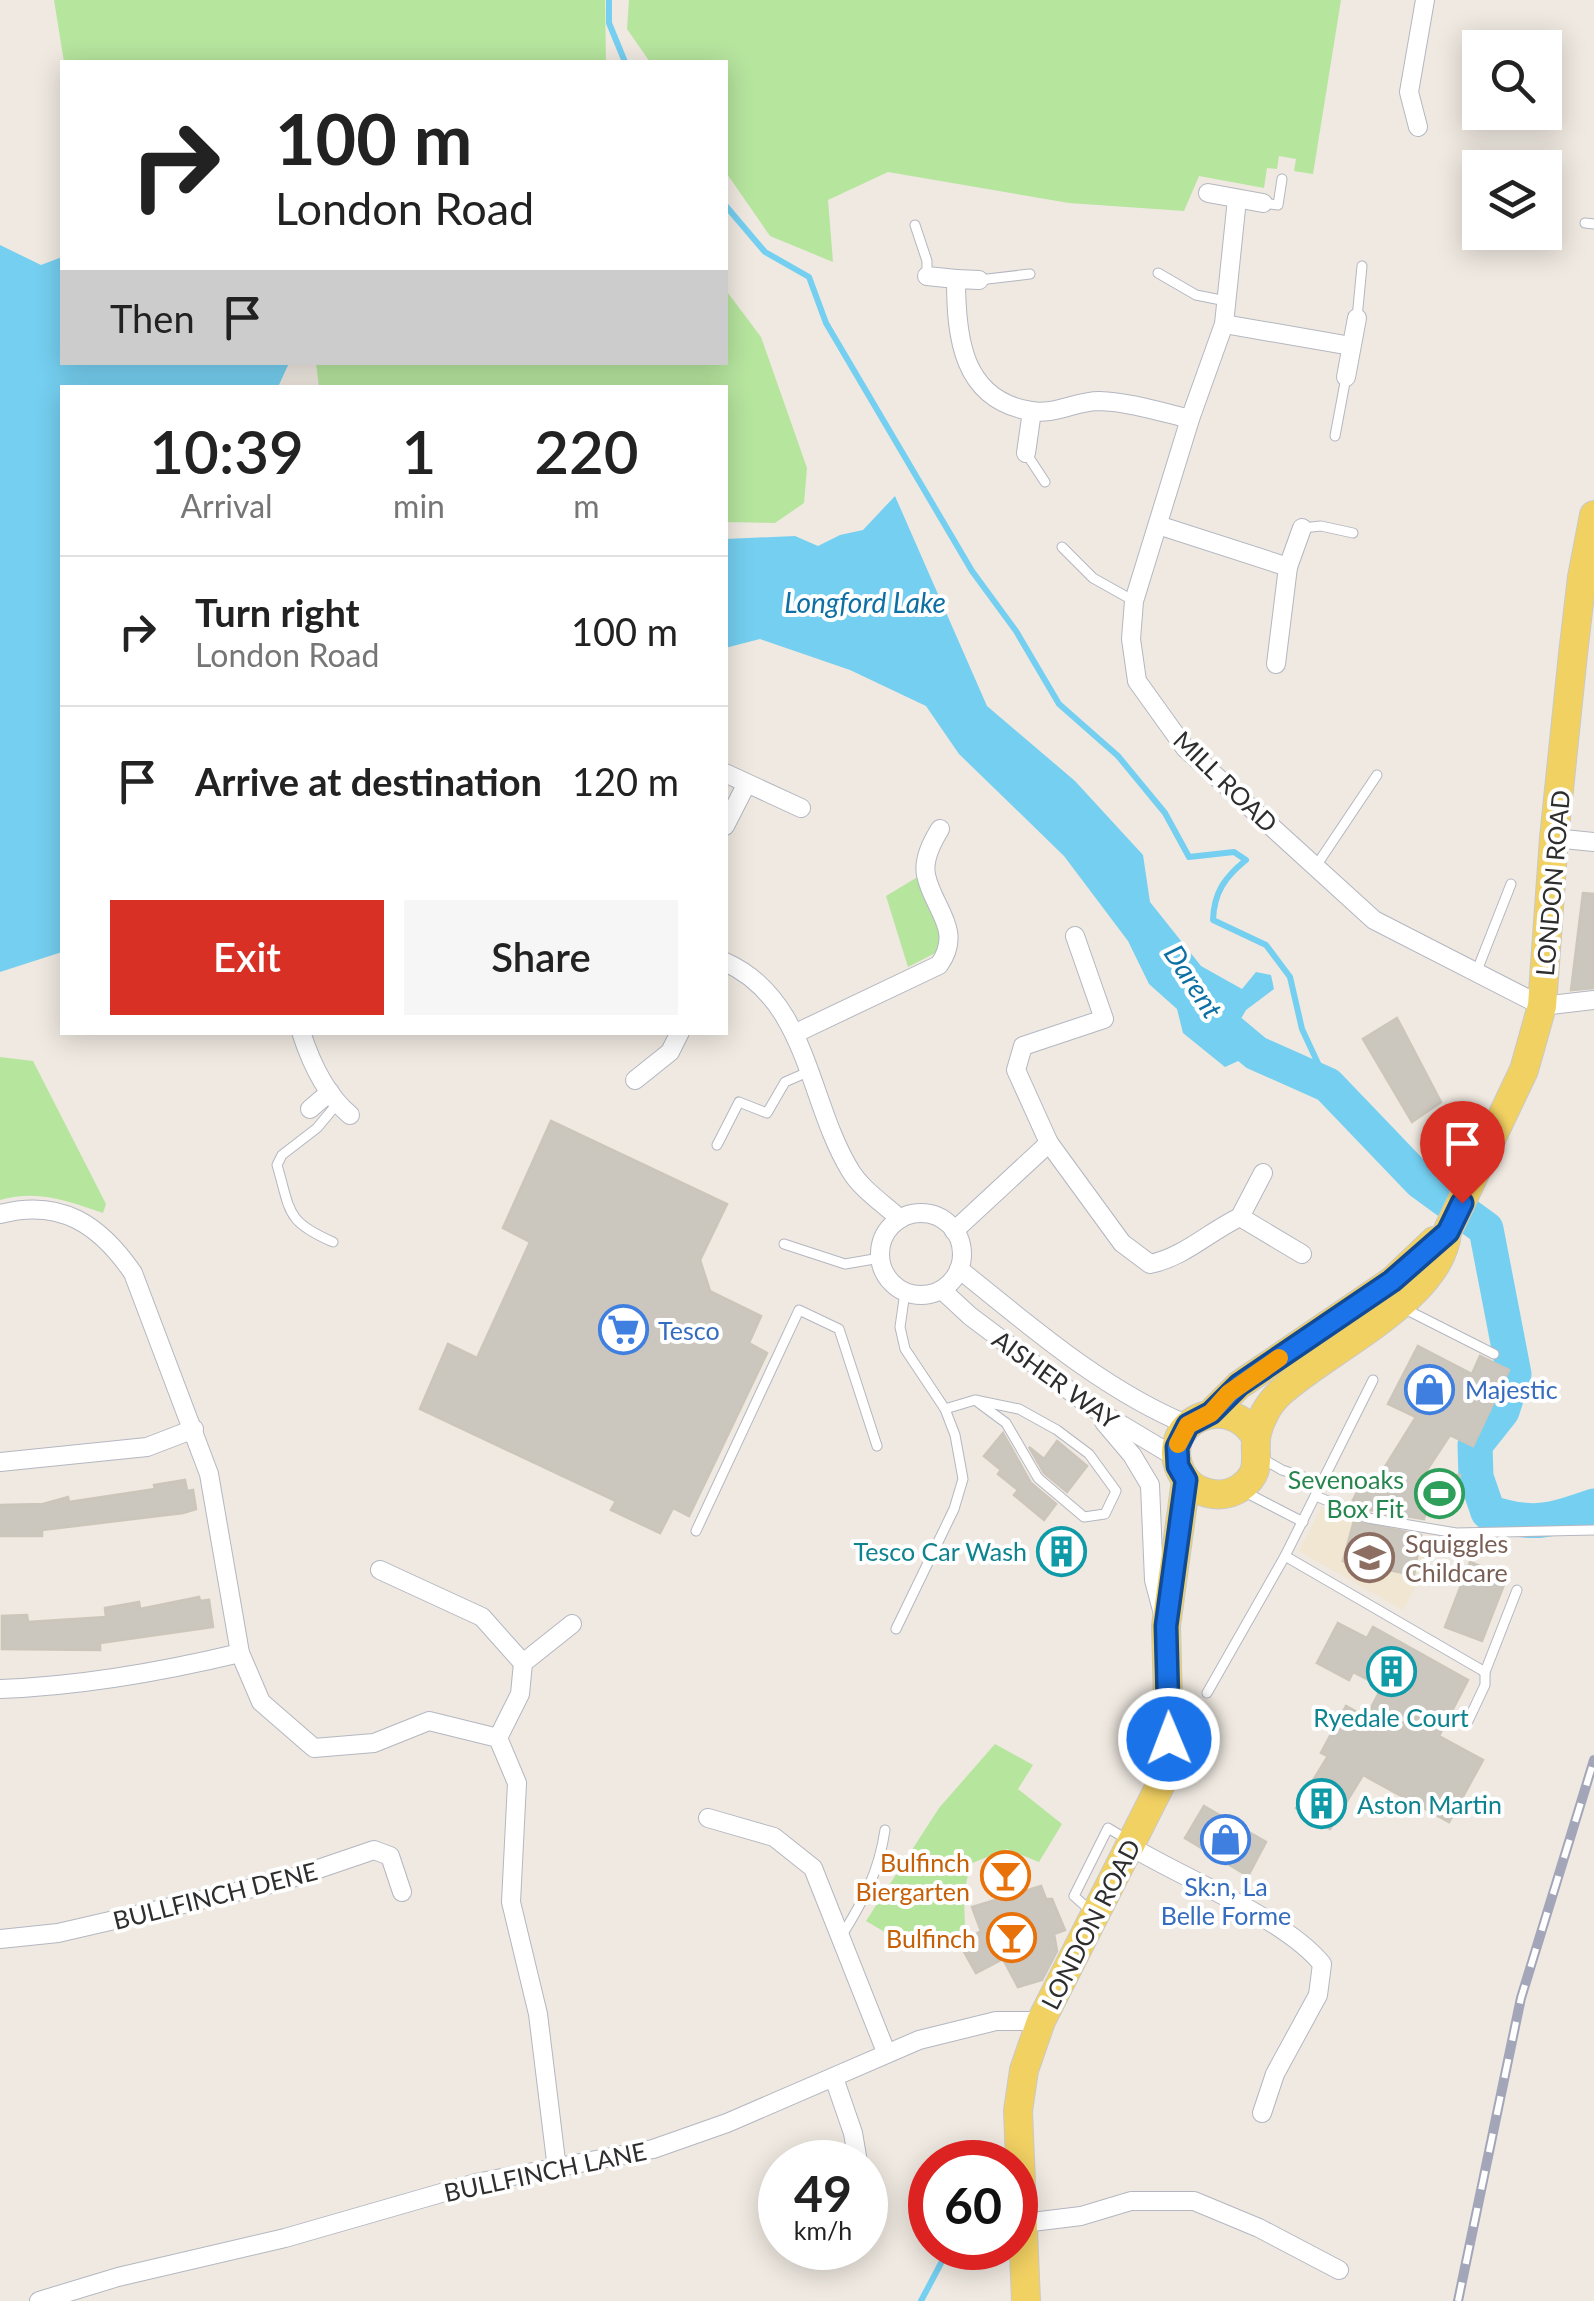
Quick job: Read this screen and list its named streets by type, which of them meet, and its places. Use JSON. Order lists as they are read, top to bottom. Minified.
{"streets":{"main road":["LONDON ROAD"],"street":["MILL ROAD","AISHER WAY","BULLFINCH DENE","BULLFINCH LANE"]},"crossings":[["MILL ROAD","LONDON ROAD"],["LONDON ROAD","AISHER WAY"],["LONDON ROAD","BULLFINCH LANE"]],"water":["Longford Lake","Darent"],"places":{"supermarket":["Tesco"],"shop":["Majestic","Sk:n, La Belle Forme"],"sports":["Sevenoaks Box Fit"],"building":["Tesco Car Wash","Ryedale Court","Aston Martin"],"school or university":["Squiggles Childcare"],"bar":["Bulfinch Biergarten","Bulfinch"]},"page":{"turn":["100 m","London Road"],"then":"Then","eta":["10:39","Arrival","1","min","220","m"],"list":[{"name":"Turn right","note":"London Road","value":"100 m"},{"name":"Arrive at destination","value":"120 m"}],"buttons":["Exit","Share"],"speed":"49 km/h","limit":"60"}}
